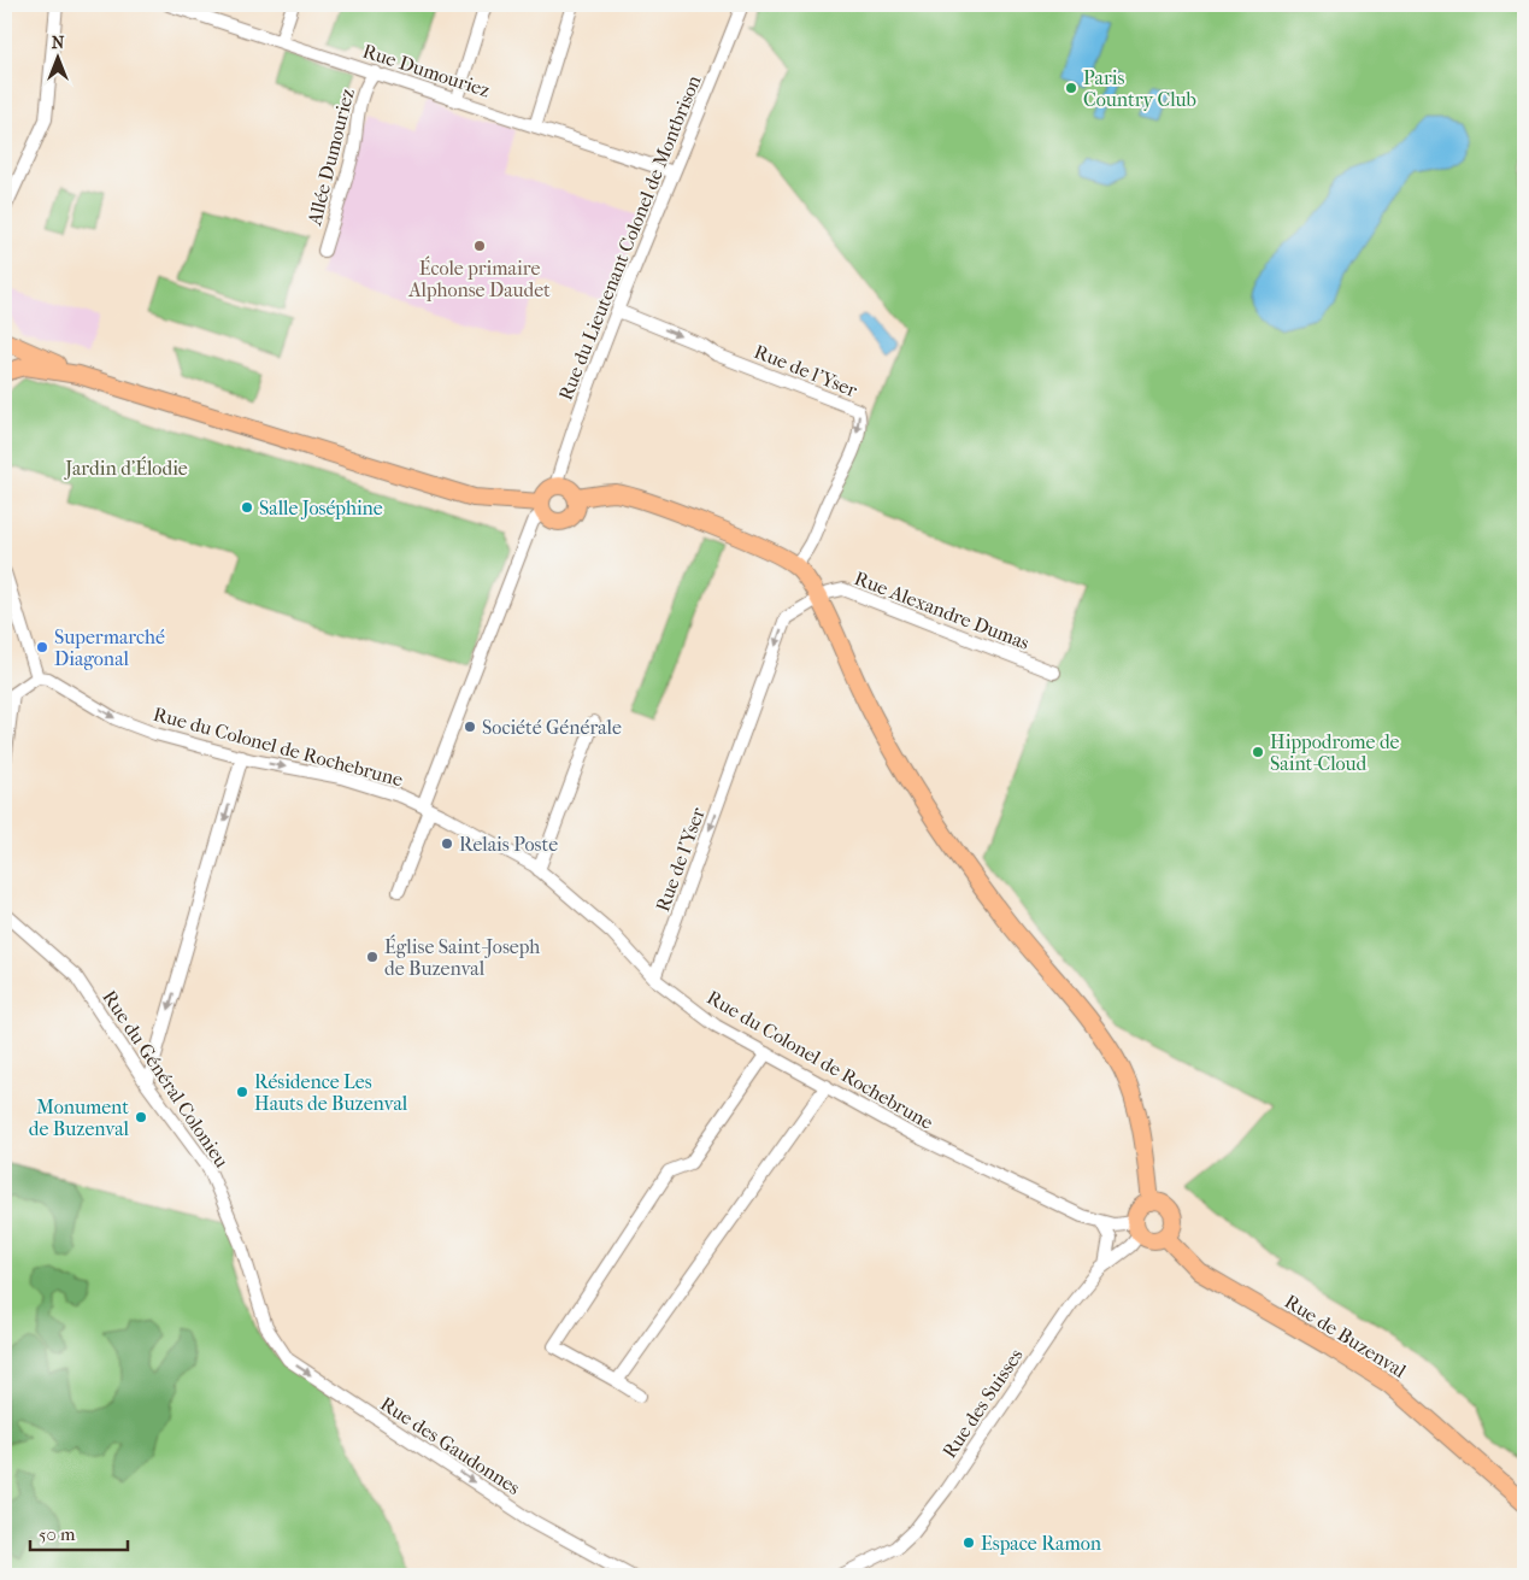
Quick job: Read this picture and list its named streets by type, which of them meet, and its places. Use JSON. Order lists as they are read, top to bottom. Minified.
{"streets":{"main road":["Rue de Buzenval"],"street":["Rue Dumouriez","Allée Dumouriez","Rue du Lieutenant Colonel de Montbrison","Rue de l'Yser","Rue Alexandre Dumas","Rue du Colonel de Rochebrune","Rue du Général Colonieu","Rue des Suisses","Rue des Gaudonnes"]},"crossings":[["Rue Dumouriez","Allée Dumouriez"],["Rue Dumouriez","Rue du Lieutenant Colonel de Montbrison"],["Rue du Lieutenant Colonel de Montbrison","Rue de l'Yser"],["Rue de l'Yser","Rue Alexandre Dumas"],["Rue de l'Yser","Rue du Colonel de Rochebrune"],["Rue du Colonel de Rochebrune","Rue de Buzenval"],["Rue du Colonel de Rochebrune","Rue des Suisses"],["Rue du Général Colonieu","Rue des Gaudonnes"],["Rue de Buzenval","Rue des Suisses"]],"one_way":["Rue des Gaudonnes"],"parks":["Jardin d'Élodie"],"places":["Paris Country Club","École primaire Alphonse Daudet","Salle Joséphine","Supermarché Diagonal","Société Générale","Hippodrome de Saint-Cloud","Relais Poste","Église Saint-Joseph de Buzenval","Résidence Les Hauts de Buzenval","Monument de Buzenval","Espace Ramon"],"scale_bar":"50 m","north":"top"}
